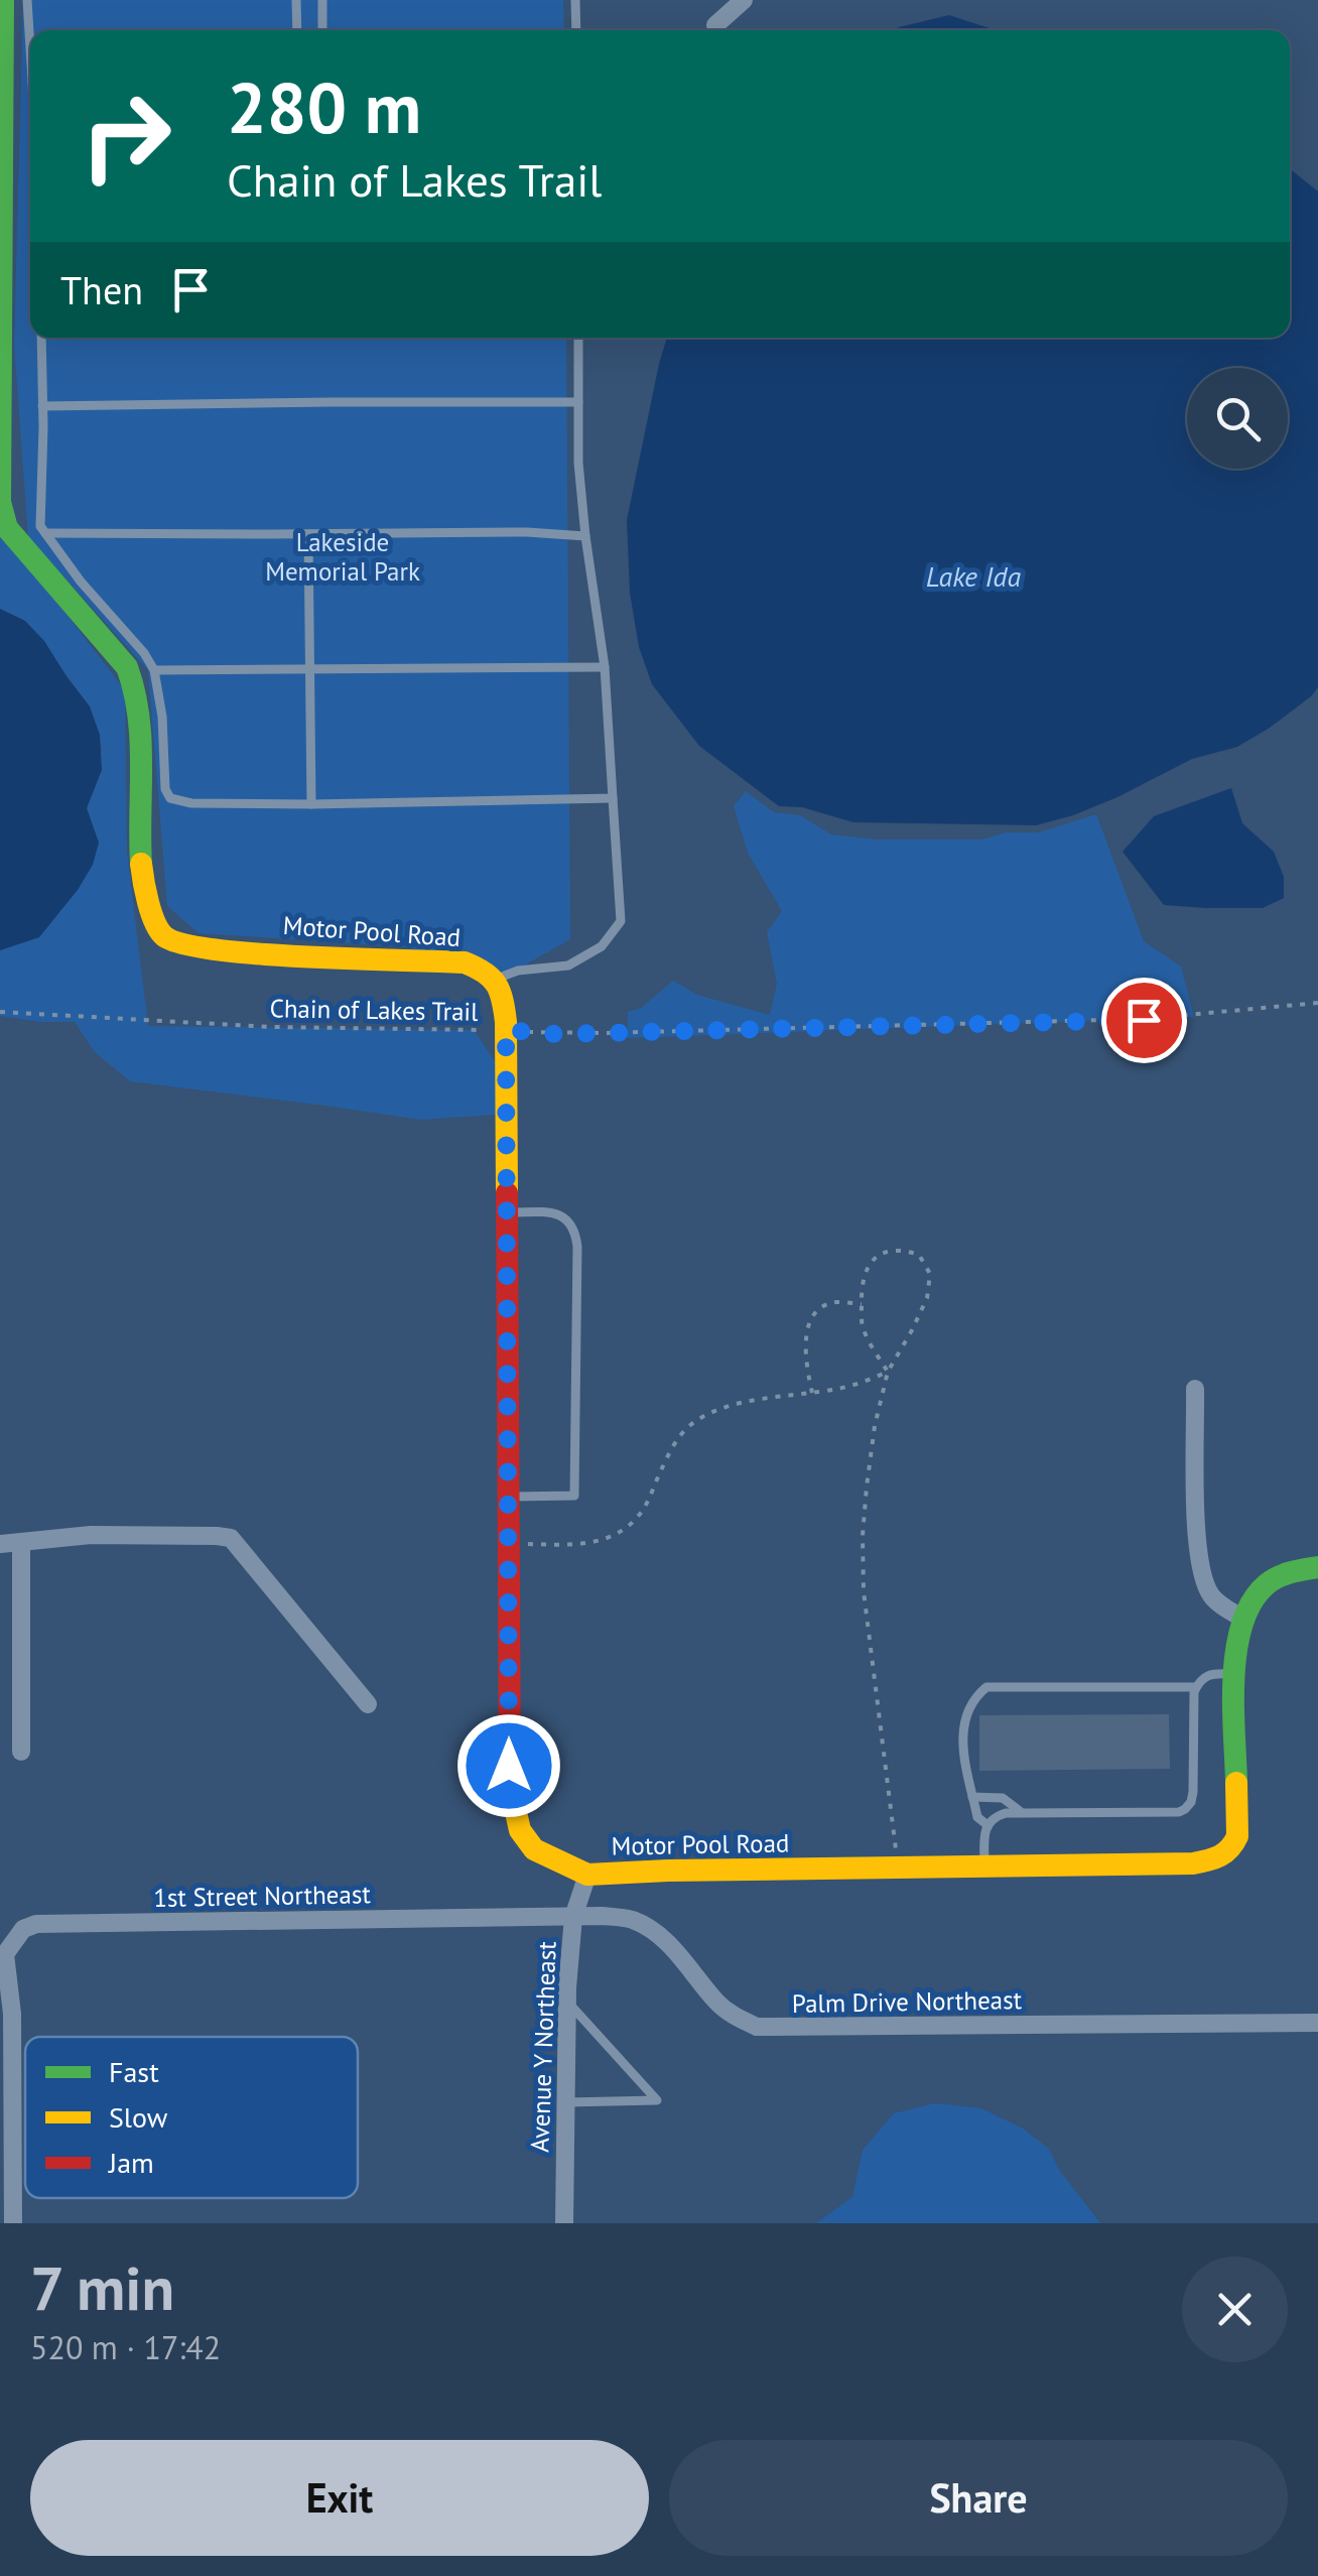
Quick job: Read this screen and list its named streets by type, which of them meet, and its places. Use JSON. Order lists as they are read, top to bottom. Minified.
{"streets":{"street":["Motor Pool Road","1st Street Northeast","Palm Drive Northeast","Avenue Y Northeast"],"path":["Chain of Lakes Trail"]},"crossings":[["Motor Pool Road","Chain of Lakes Trail"],["Motor Pool Road","Avenue Y Northeast"],["1st Street Northeast","Palm Drive Northeast"],["Palm Drive Northeast","Avenue Y Northeast"]],"water":["Lake Ida"],"parks":["Lakeside Memorial Park"],"legend":["Fast","Slow","Jam"],"page":{"turn":["280 m","Chain of Lakes Trail"],"then":"Then","heading":["7 min","520 m · 17:42"],"buttons":["Exit","Share"]}}
